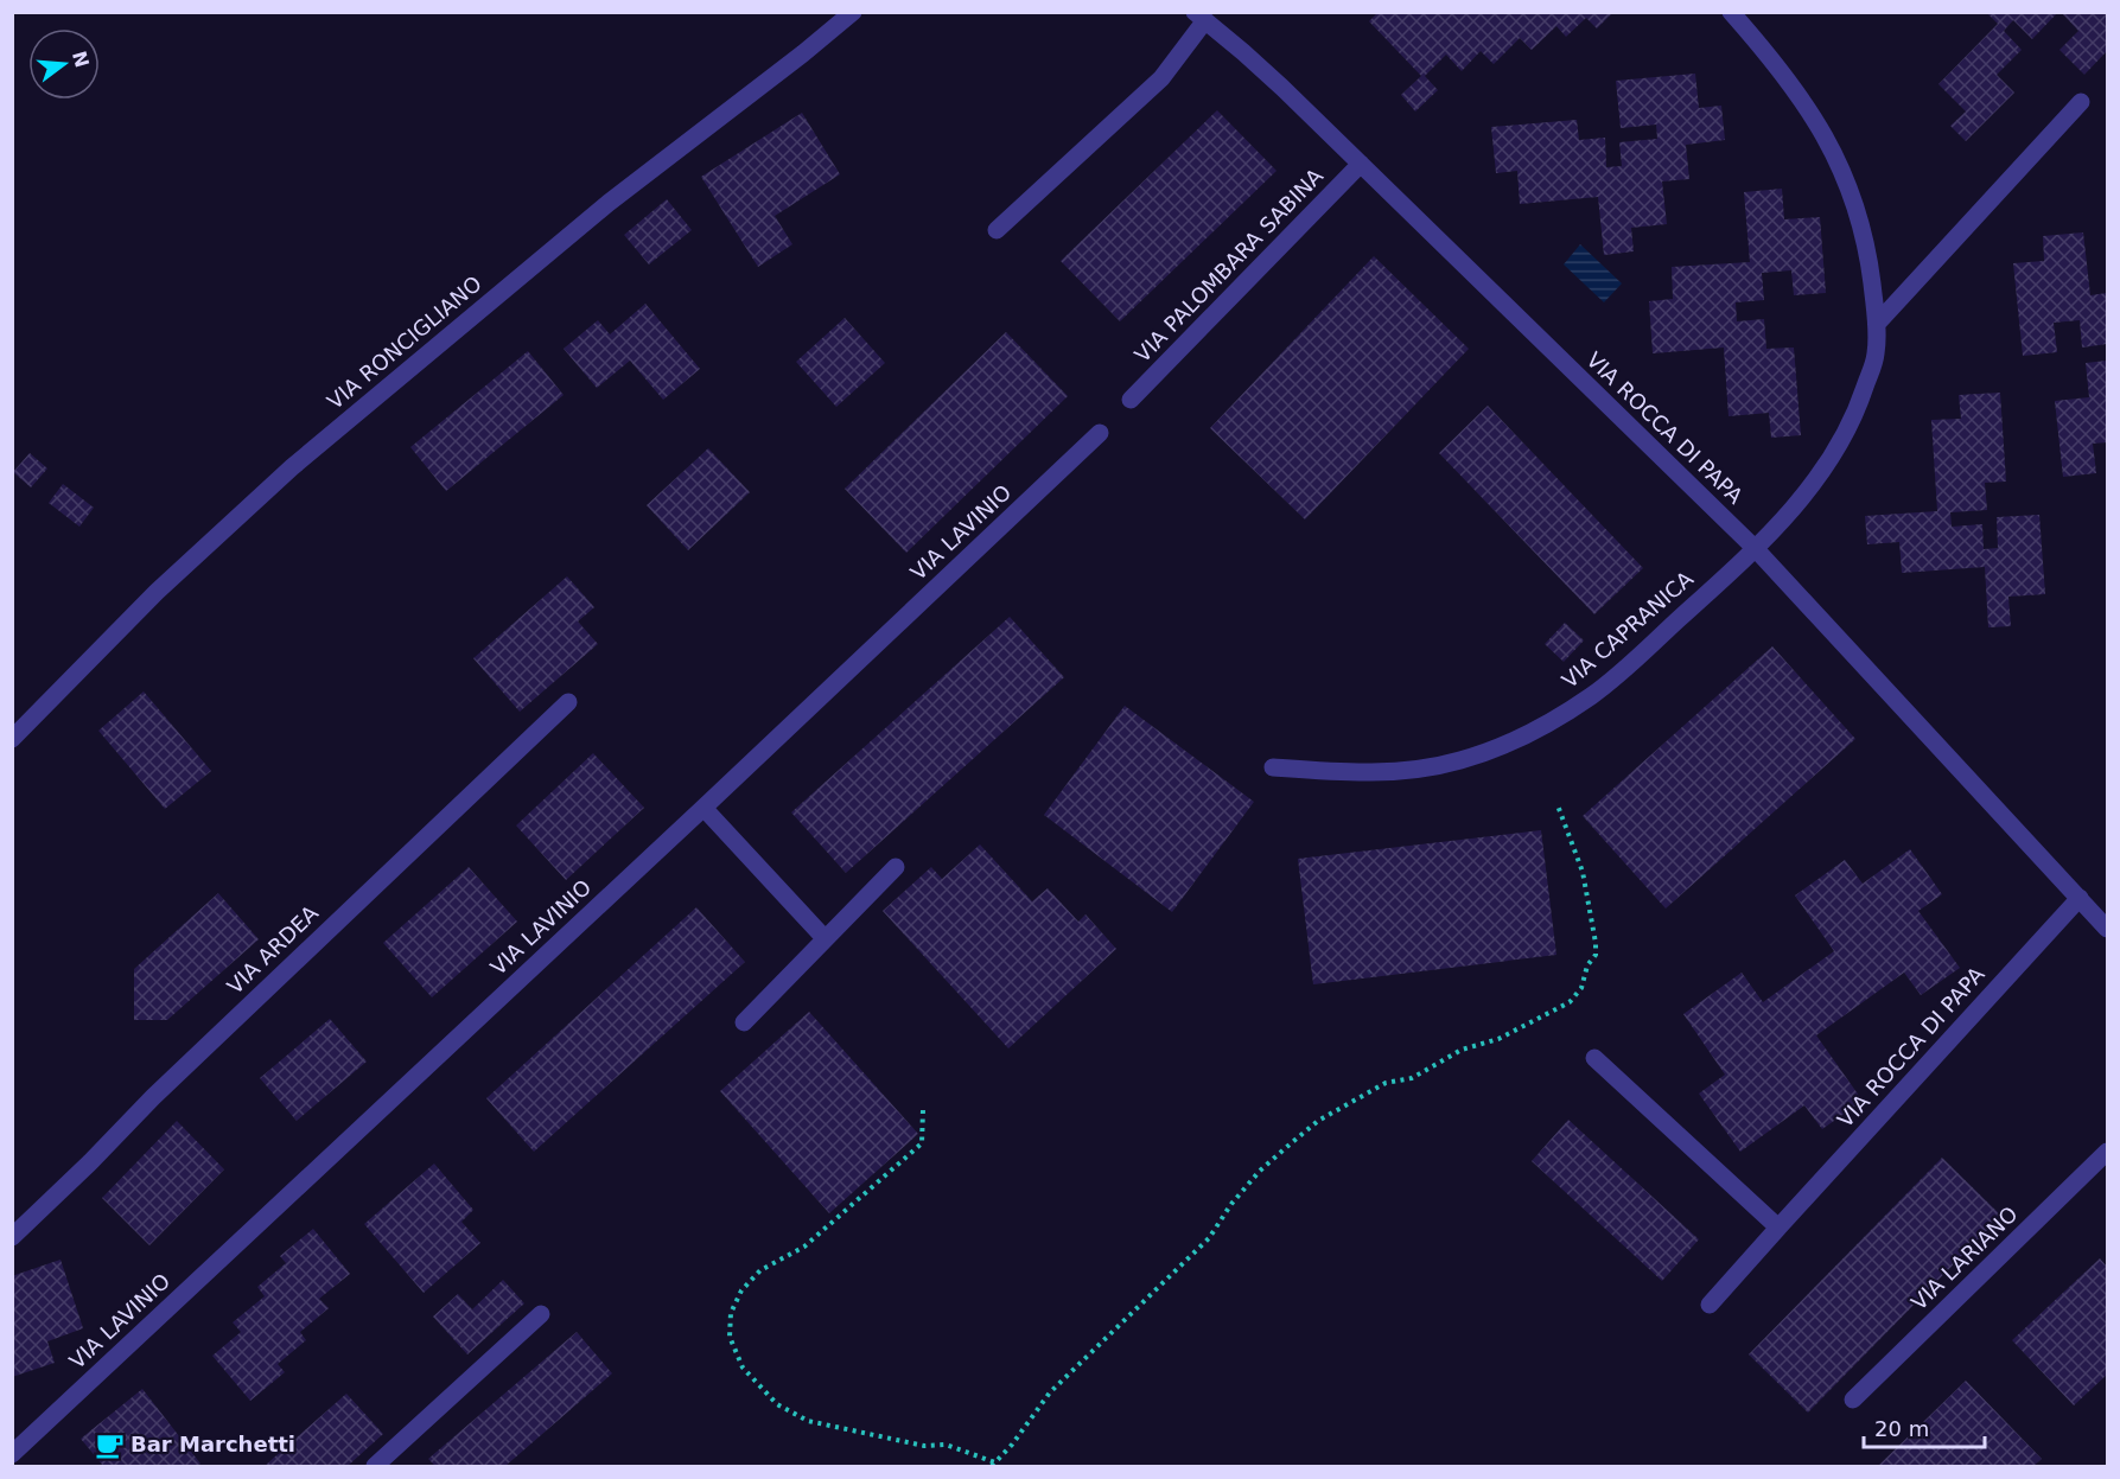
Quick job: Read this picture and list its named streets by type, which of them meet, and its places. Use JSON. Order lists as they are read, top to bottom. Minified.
{"streets":{"street":["VIA PALOMBARA SABINA","VIA RONCIGLIANO","VIA ROCCA DI PAPA","VIA LAVINIO","VIA CAPRANICA","VIA ARDEA","VIA LARIANO"]},"crossings":[["VIA PALOMBARA SABINA","VIA ROCCA DI PAPA"],["VIA ROCCA DI PAPA","VIA CAPRANICA"]],"places":{"cafe":["Bar Marchetti"]},"scale_bar":"20 m","north":"right"}
